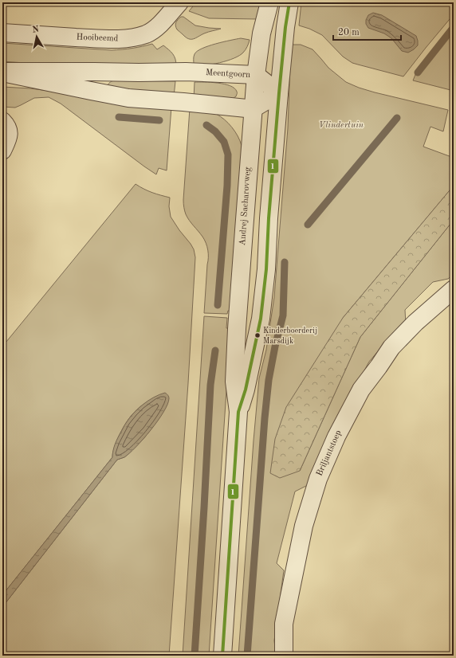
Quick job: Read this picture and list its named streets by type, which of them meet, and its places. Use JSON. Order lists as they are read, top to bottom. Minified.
{"streets":{"street":["Hooibeemd","Meentgoorn","Andrej Sacharovweg","Briljantstoep"]},"crossings":[["Meentgoorn","Andrej Sacharovweg"]],"parks":["Vlindertuin"],"places":["Kinderboerderij Marsdijk"],"lines":["transit line 1"],"scale_bar":"20 m","north":"top"}
